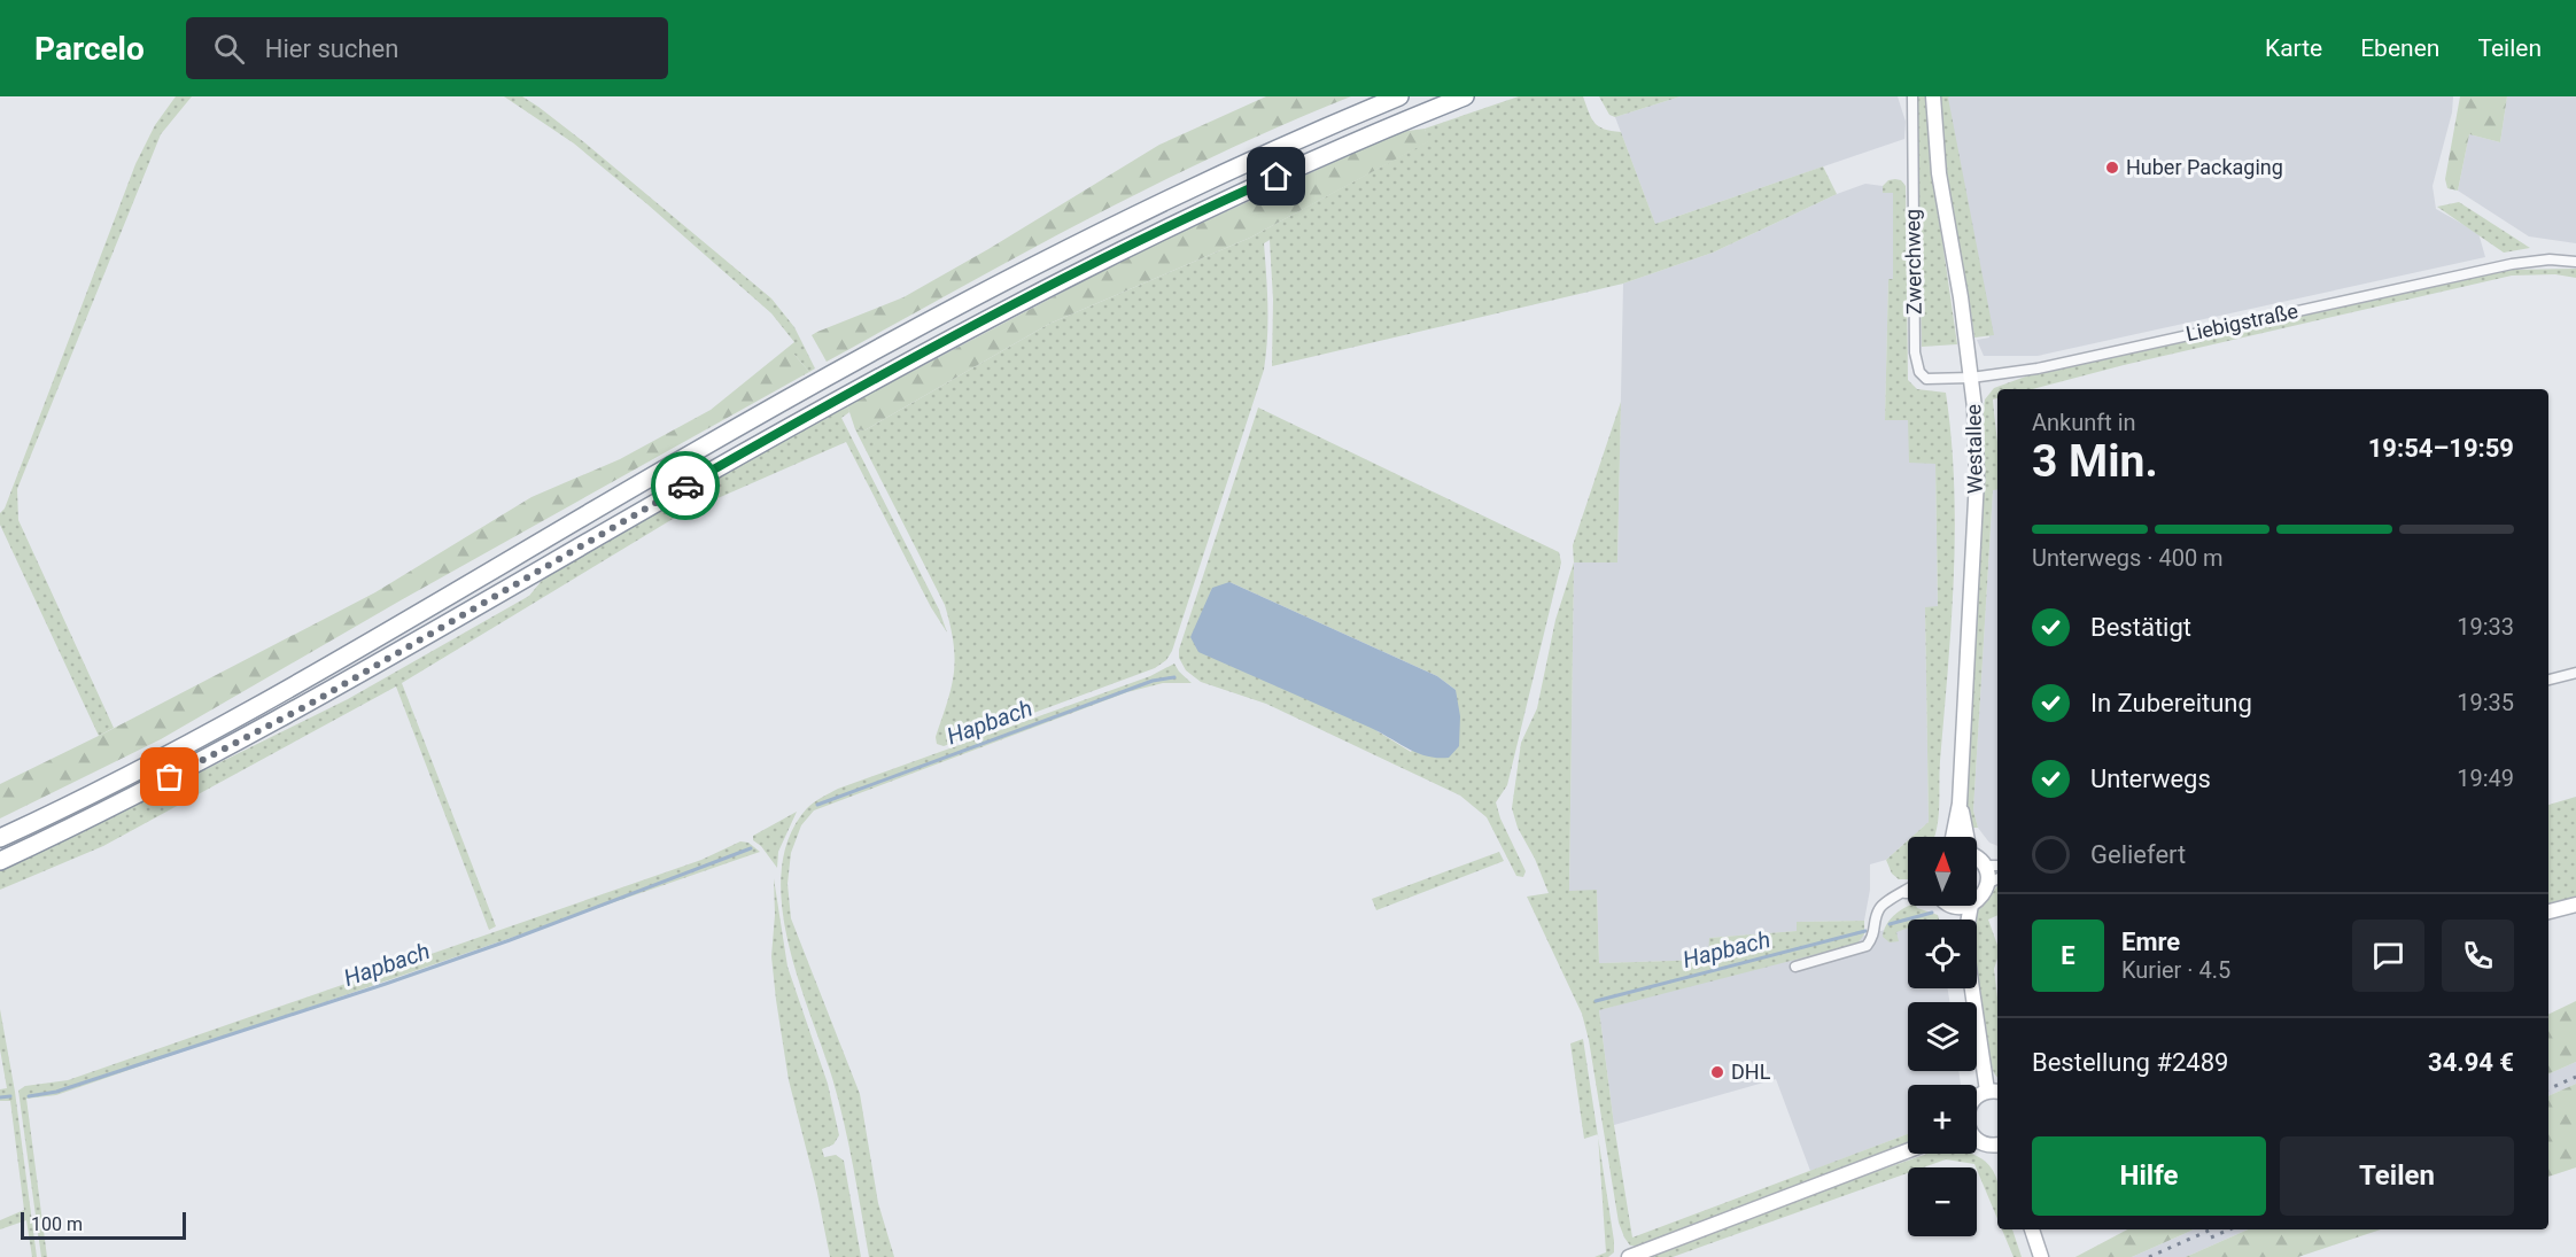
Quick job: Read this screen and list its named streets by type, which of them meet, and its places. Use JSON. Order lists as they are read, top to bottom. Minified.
{"streets":{"main road":["Westallee"],"street":["Zwerchweg","Liebigstraße"]},"crossings":[["Zwerchweg","Liebigstraße"],["Zwerchweg","Westallee"],["Liebigstraße","Westallee"]],"water":["Hapbach"],"places":["Huber Packaging","DHL"],"scale_bar":"100 m","north":"top","page":{"header":"Parcelo","search":"Hier suchen","nav":["Karte","Ebenen","Teilen"],"heading":["3 Min.","Ankunft in","19:54–19:59"],"panel":["Emre","Kurier · 4.5","Bestellung #2489","34.94 €"],"bar":"Unterwegs · 400 m","list":[["Bestätigt","19:33"],["In Zubereitung","19:35"],["Unterwegs","19:49"],"Geliefert"],"map_buttons":["+","−"],"round":"E","buttons":["Hilfe","Teilen"],"scale":"100 m"}}
